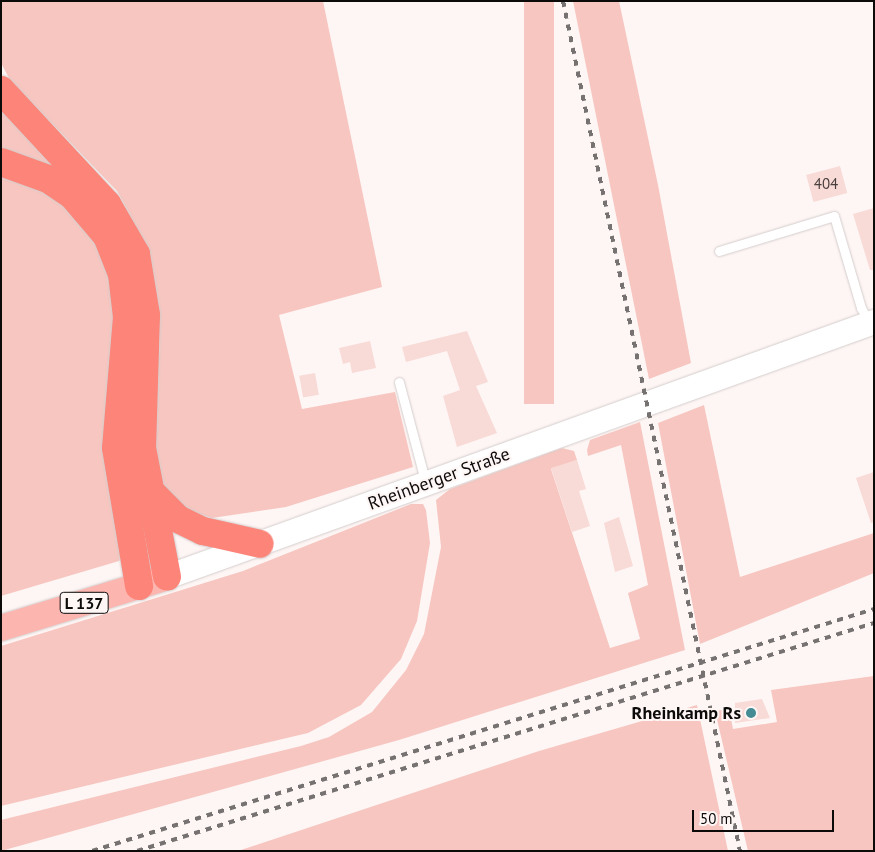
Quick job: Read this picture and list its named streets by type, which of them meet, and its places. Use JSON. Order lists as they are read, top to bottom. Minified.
{"streets":{"main road":["Rheinberger Straße","L 137"]},"places":["Rheinkamp Rs"],"house_numbers":["404"],"scale_bar":"50 m"}
